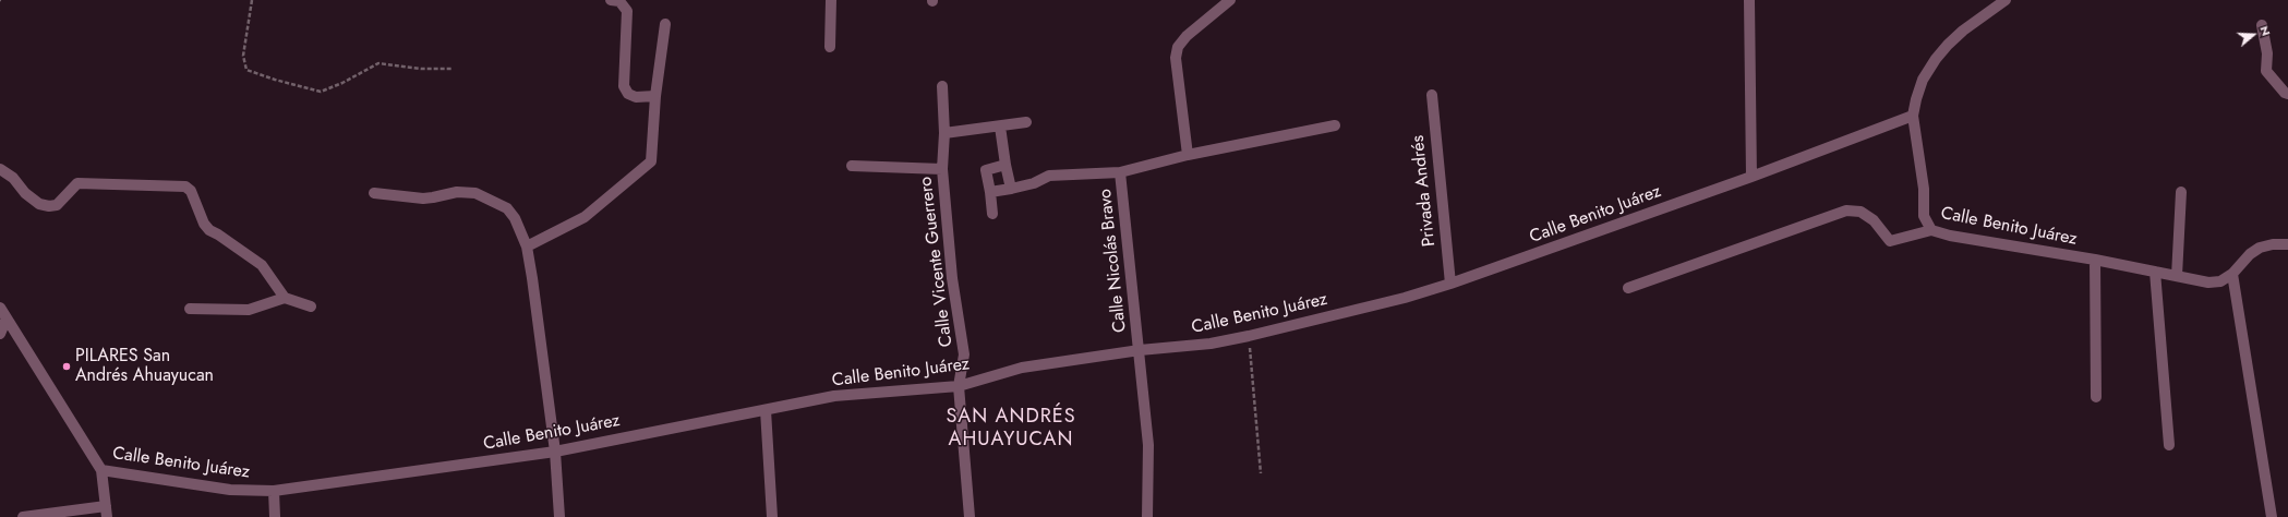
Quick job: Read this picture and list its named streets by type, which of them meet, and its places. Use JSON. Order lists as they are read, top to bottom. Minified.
{"streets":{"street":["Privada Andrés","Calle Benito Juárez","Calle Nicolás Bravo","Calle Vicente Guerrero"]},"crossings":[["Privada Andrés","Calle Benito Juárez"],["Calle Benito Juárez","Calle Nicolás Bravo"],["Calle Benito Juárez","Calle Vicente Guerrero"]],"districts":["SAN ANDRÉS AHUAYUCAN"],"places":["PILARES San Andrés Ahuayucan"],"north":"right"}
